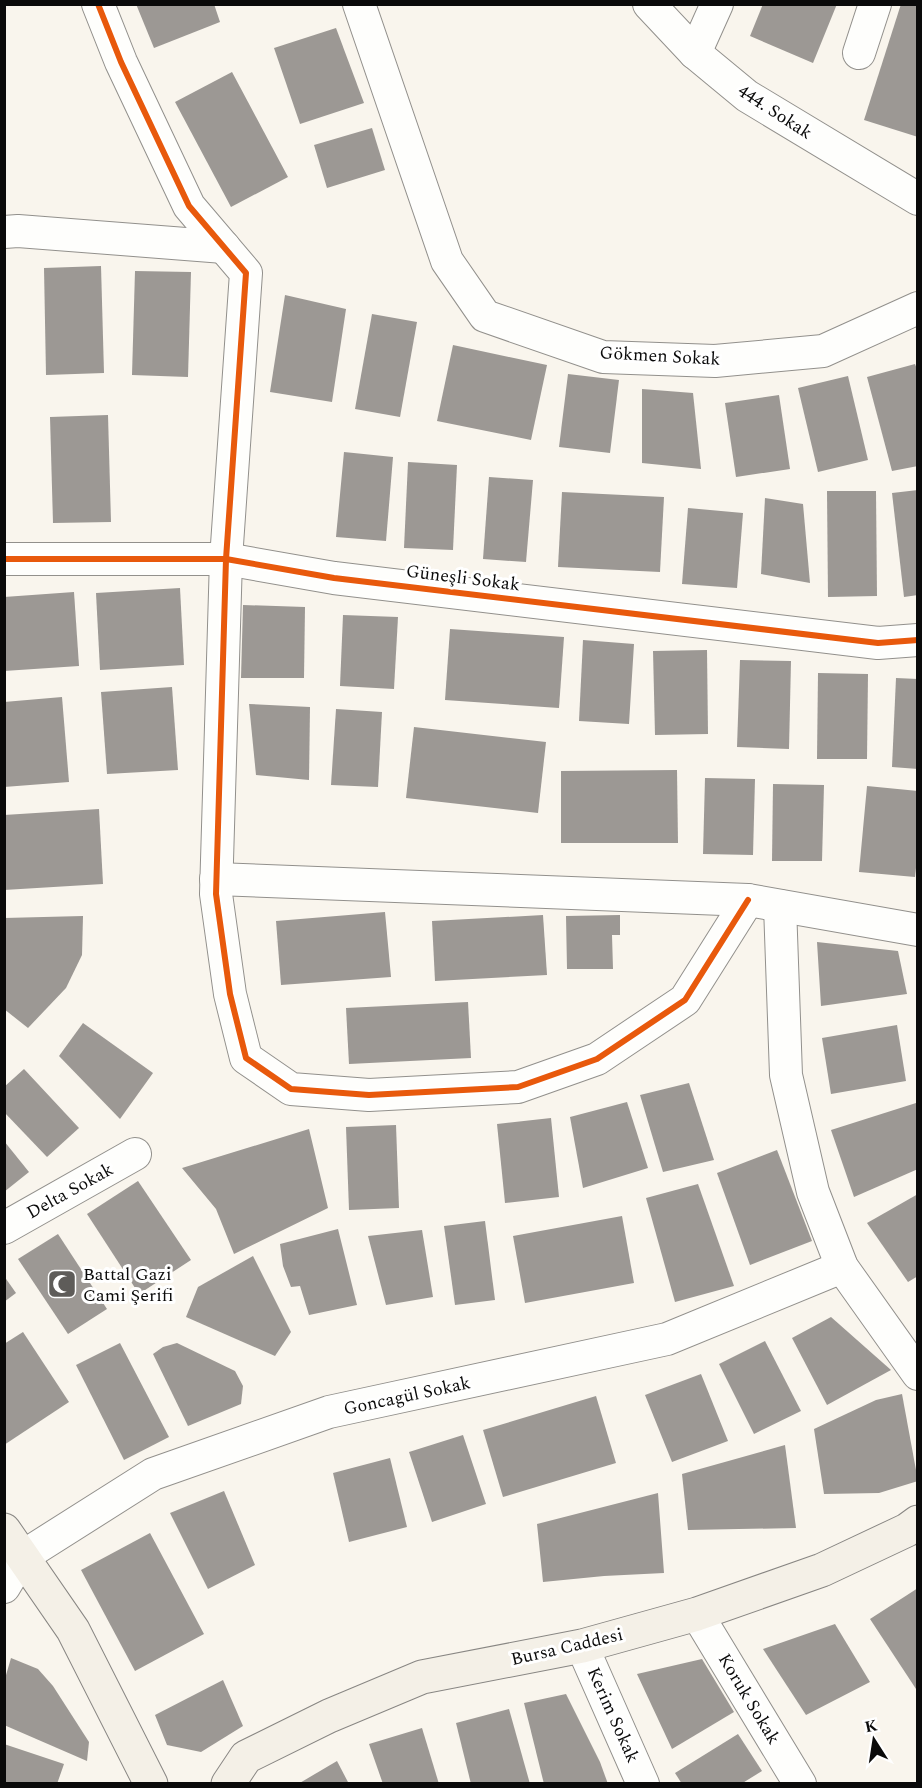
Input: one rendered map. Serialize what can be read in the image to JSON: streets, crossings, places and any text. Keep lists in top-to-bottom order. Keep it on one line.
{"streets":{"street":["444. Sokak","Gökmen Sokak","Güneşli Sokak","Delta Sokak","Goncagül Sokak","Bursa Caddesi","Koruk Sokak","Kerim Sokak"]},"crossings":[["Bursa Caddesi","Koruk Sokak"],["Bursa Caddesi","Kerim Sokak"]],"places":{"mosque":["Battal Gazi Cami Şerifi"]},"north":"top"}
